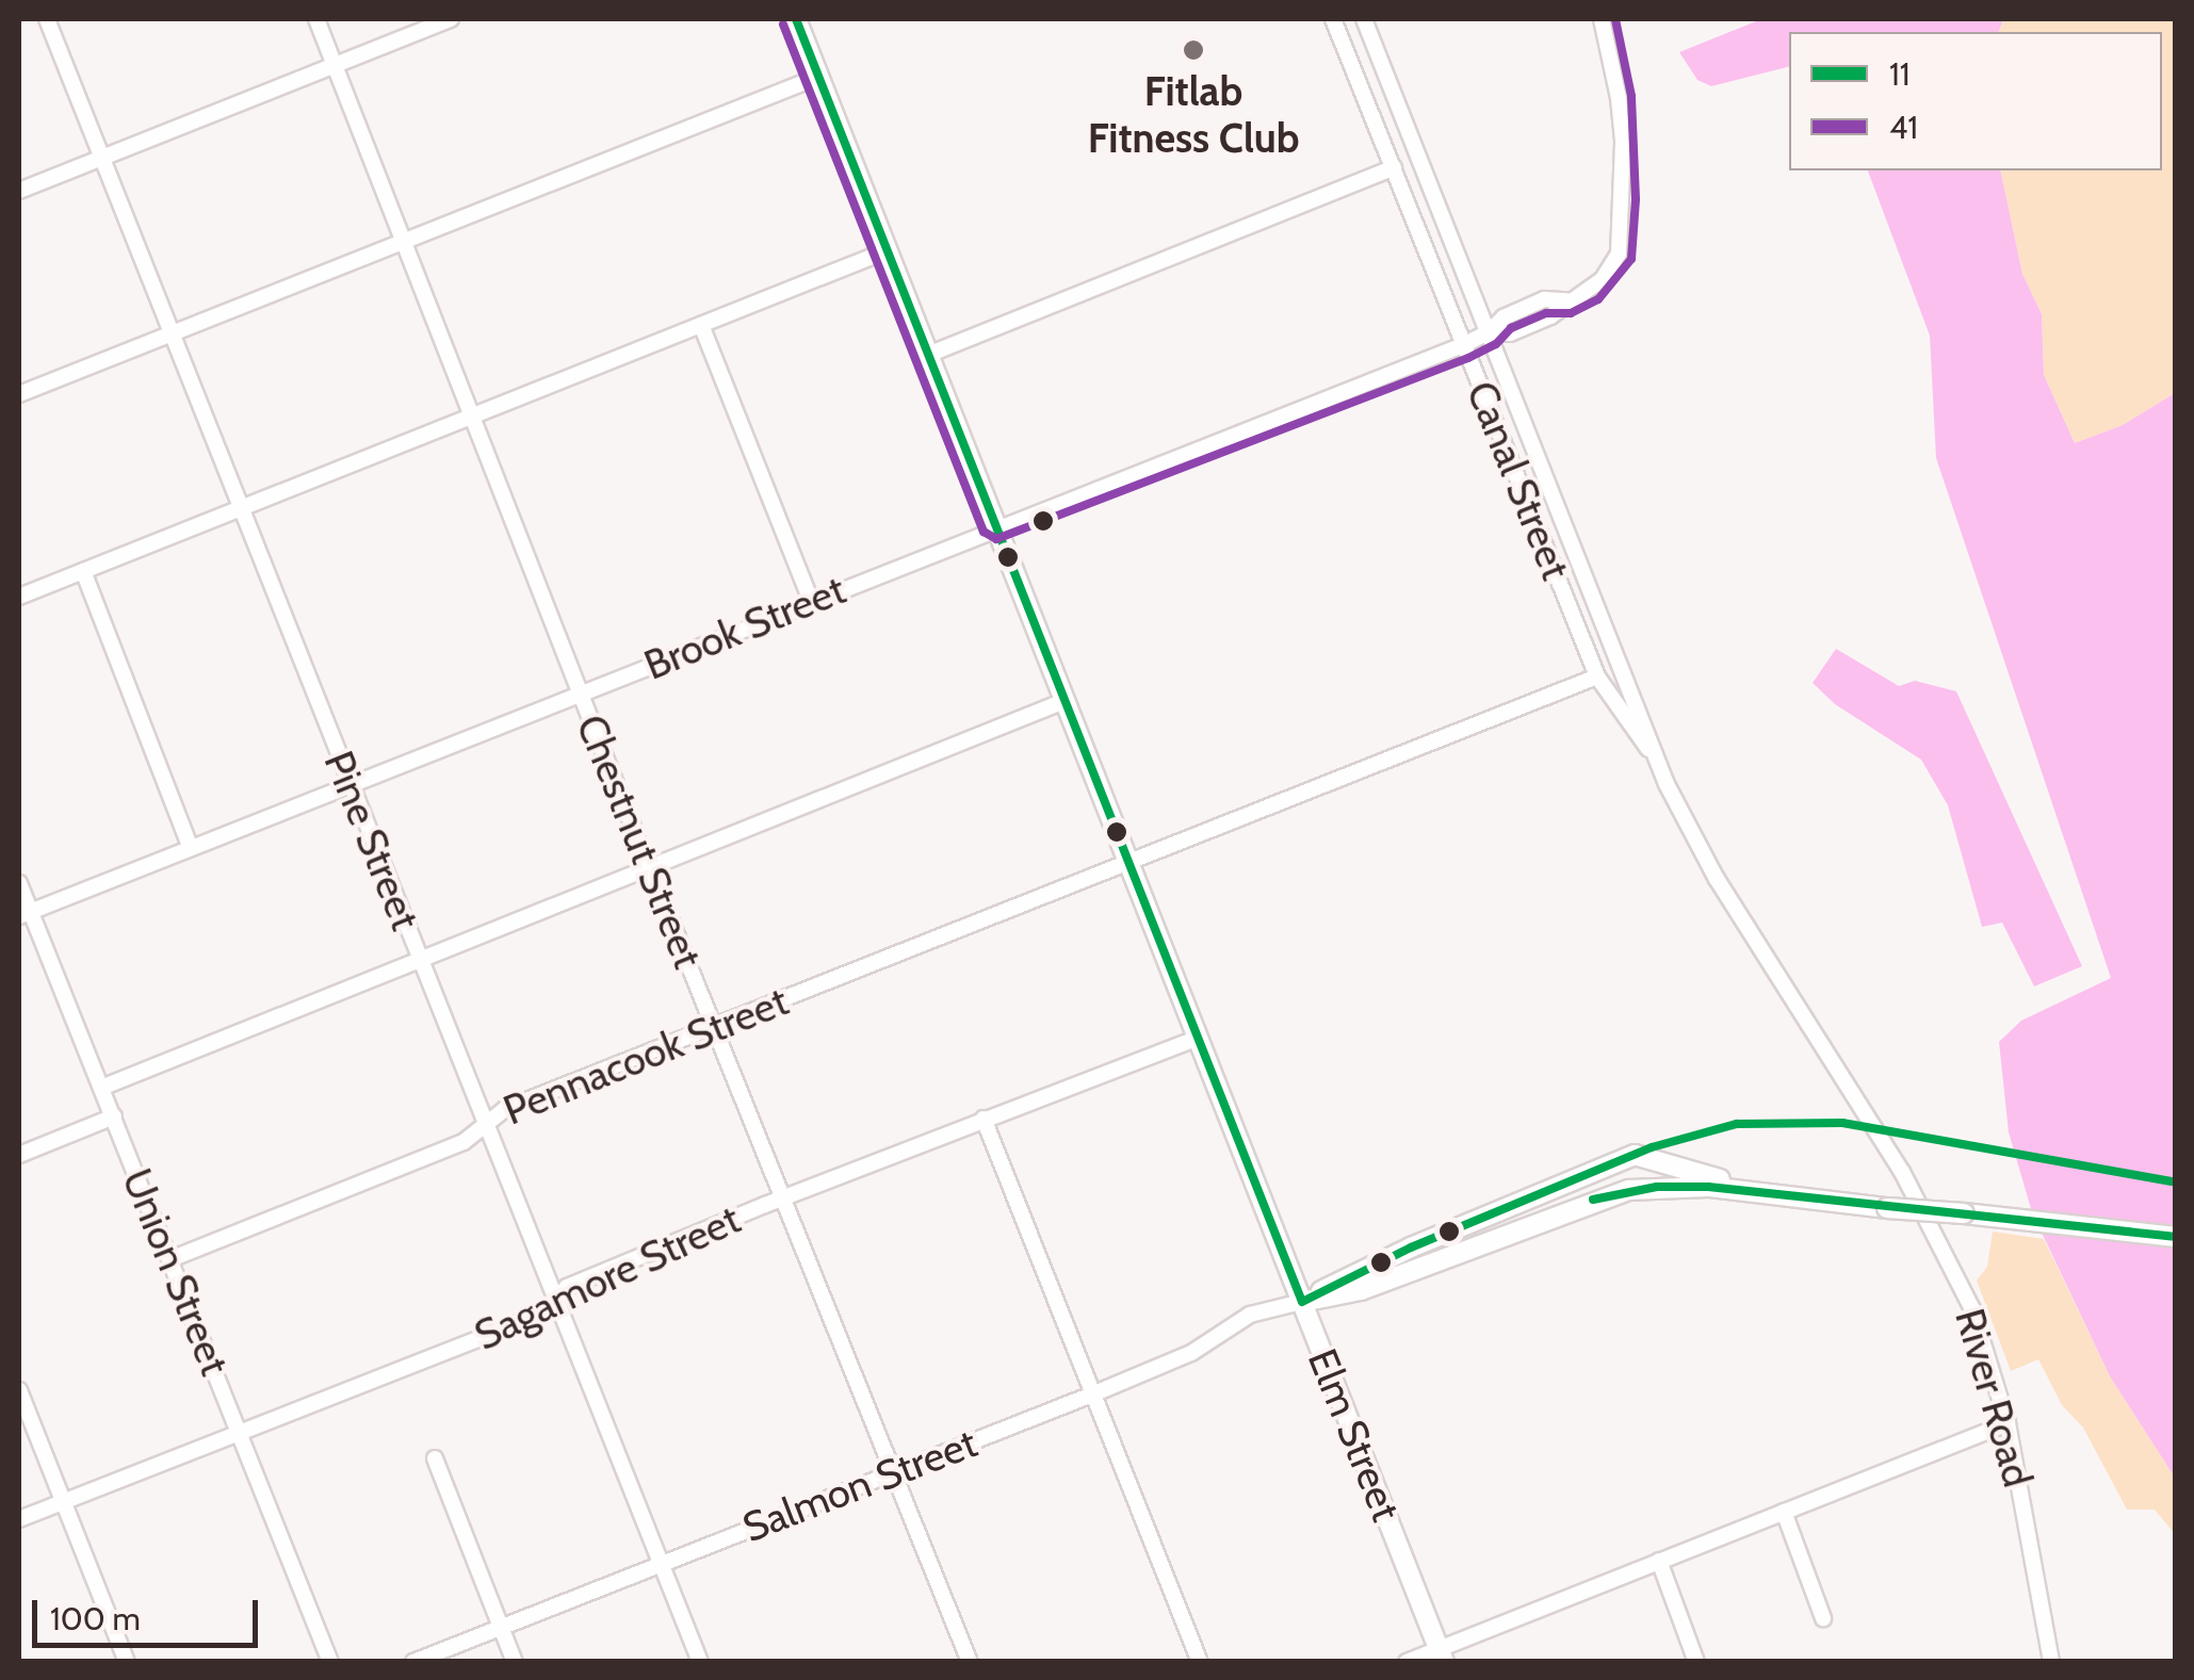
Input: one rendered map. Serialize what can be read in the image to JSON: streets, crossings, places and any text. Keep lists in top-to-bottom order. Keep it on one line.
{"streets":{"main road":["Elm Street"],"street":["Canal Street","Brook Street","Pine Street","Chestnut Street","Pennacook Street","Union Street","Sagamore Street","River Road","Salmon Street"]},"crossings":[["Canal Street","Brook Street"],["Canal Street","Pennacook Street"],["Canal Street","River Road"],["Brook Street","Pine Street"],["Brook Street","Chestnut Street"],["Brook Street","Union Street"],["Brook Street","Elm Street"],["Pine Street","Pennacook Street"],["Pine Street","Sagamore Street"],["Pine Street","Salmon Street"],["Chestnut Street","Pennacook Street"],["Chestnut Street","Sagamore Street"],["Chestnut Street","Salmon Street"],["Pennacook Street","Union Street"],["Pennacook Street","Elm Street"],["Union Street","Sagamore Street"],["Sagamore Street","Elm Street"],["Elm Street","Salmon Street"]],"places":["Fitlab Fitness Club"],"lines":["transit line 11","transit line 41"],"legend":["11","41"],"scale_bar":"100 m"}
